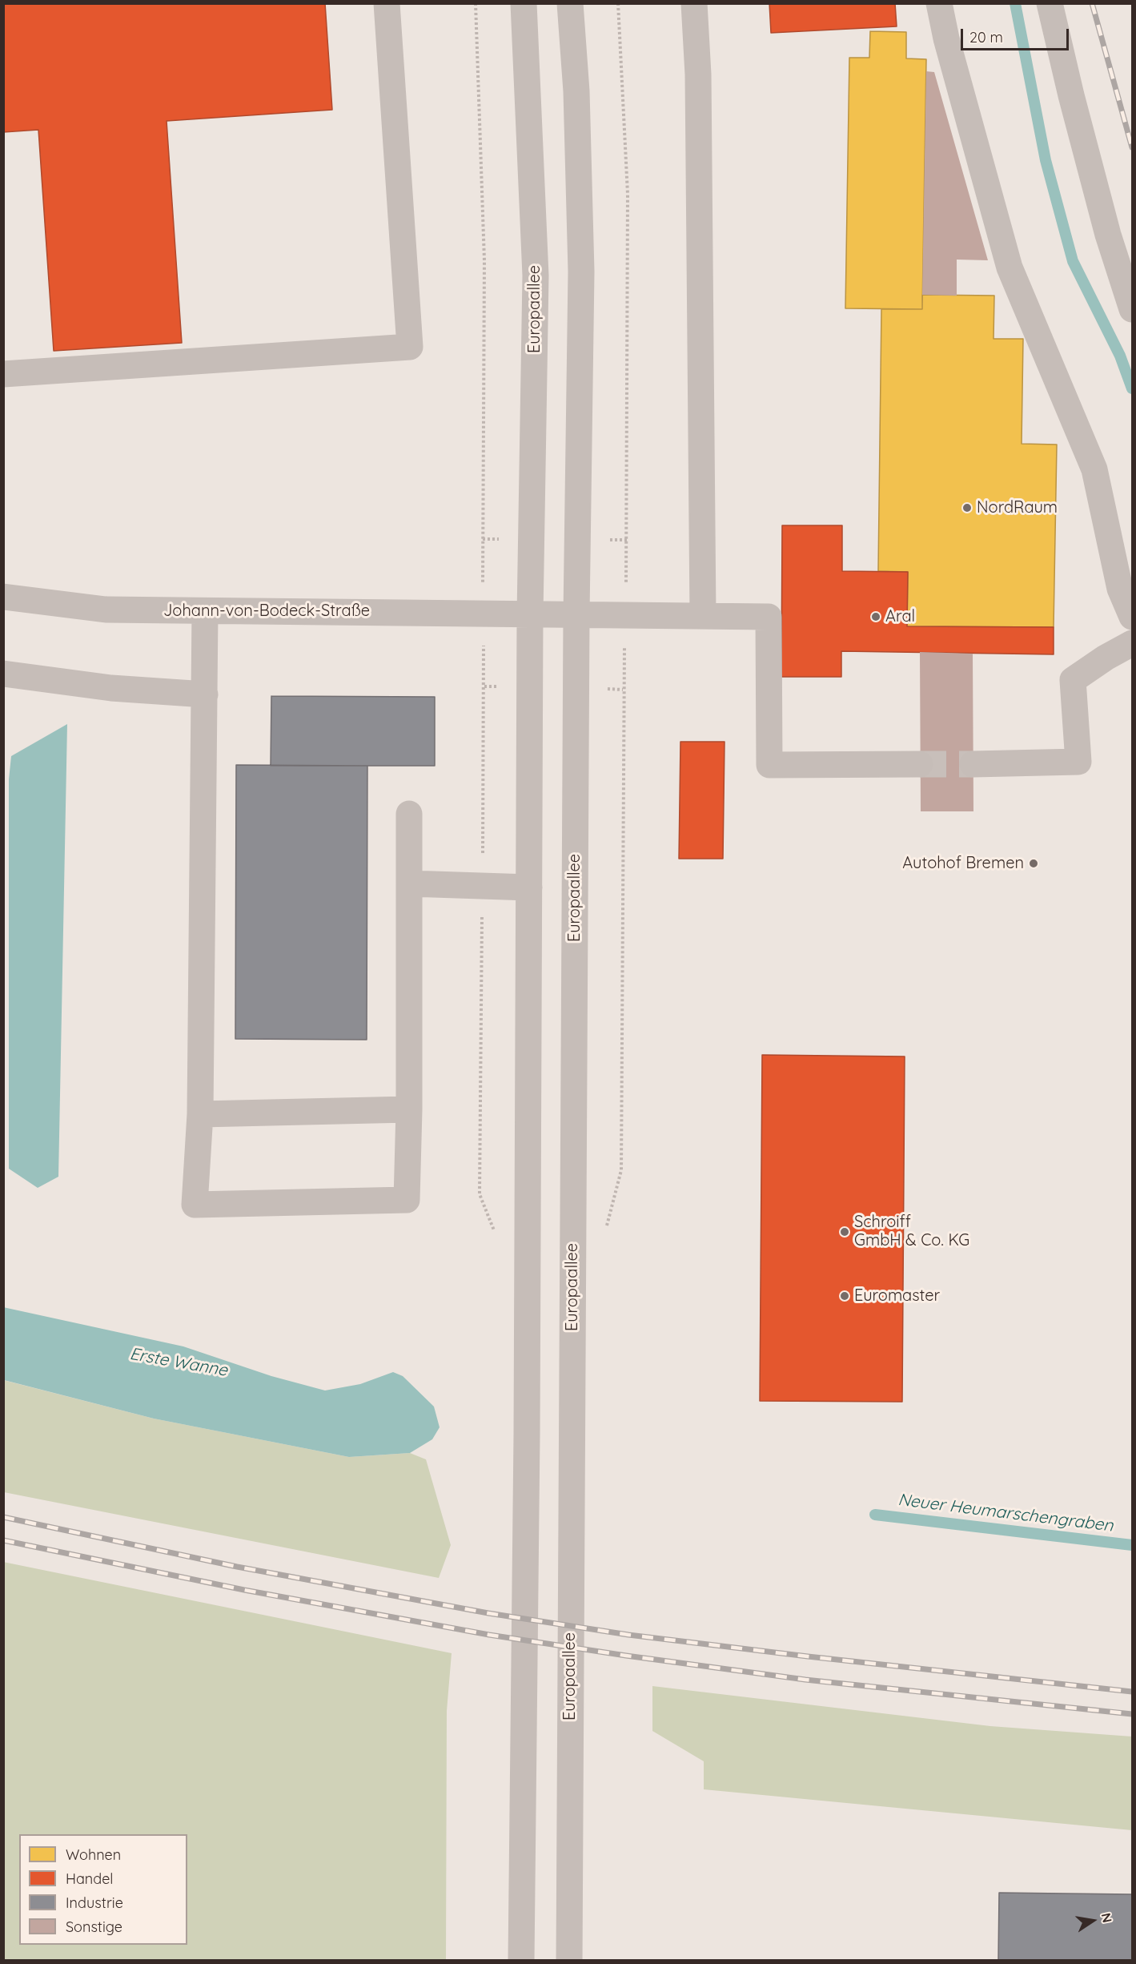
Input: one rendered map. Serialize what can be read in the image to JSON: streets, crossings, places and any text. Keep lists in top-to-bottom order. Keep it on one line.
{"streets":{"street":["Europaallee","Johann-von-Bodeck-Straße"]},"crossings":[["Europaallee","Johann-von-Bodeck-Straße"]],"water":["Erste Wanne","Neuer Heumarschengraben"],"places":["NordRaum","Aral","Autohof Bremen","Schroiff GmbH & Co. KG","Euromaster"],"legend":["Wohnen","Handel","Industrie","Sonstige"],"scale_bar":"20 m","north":"right"}
